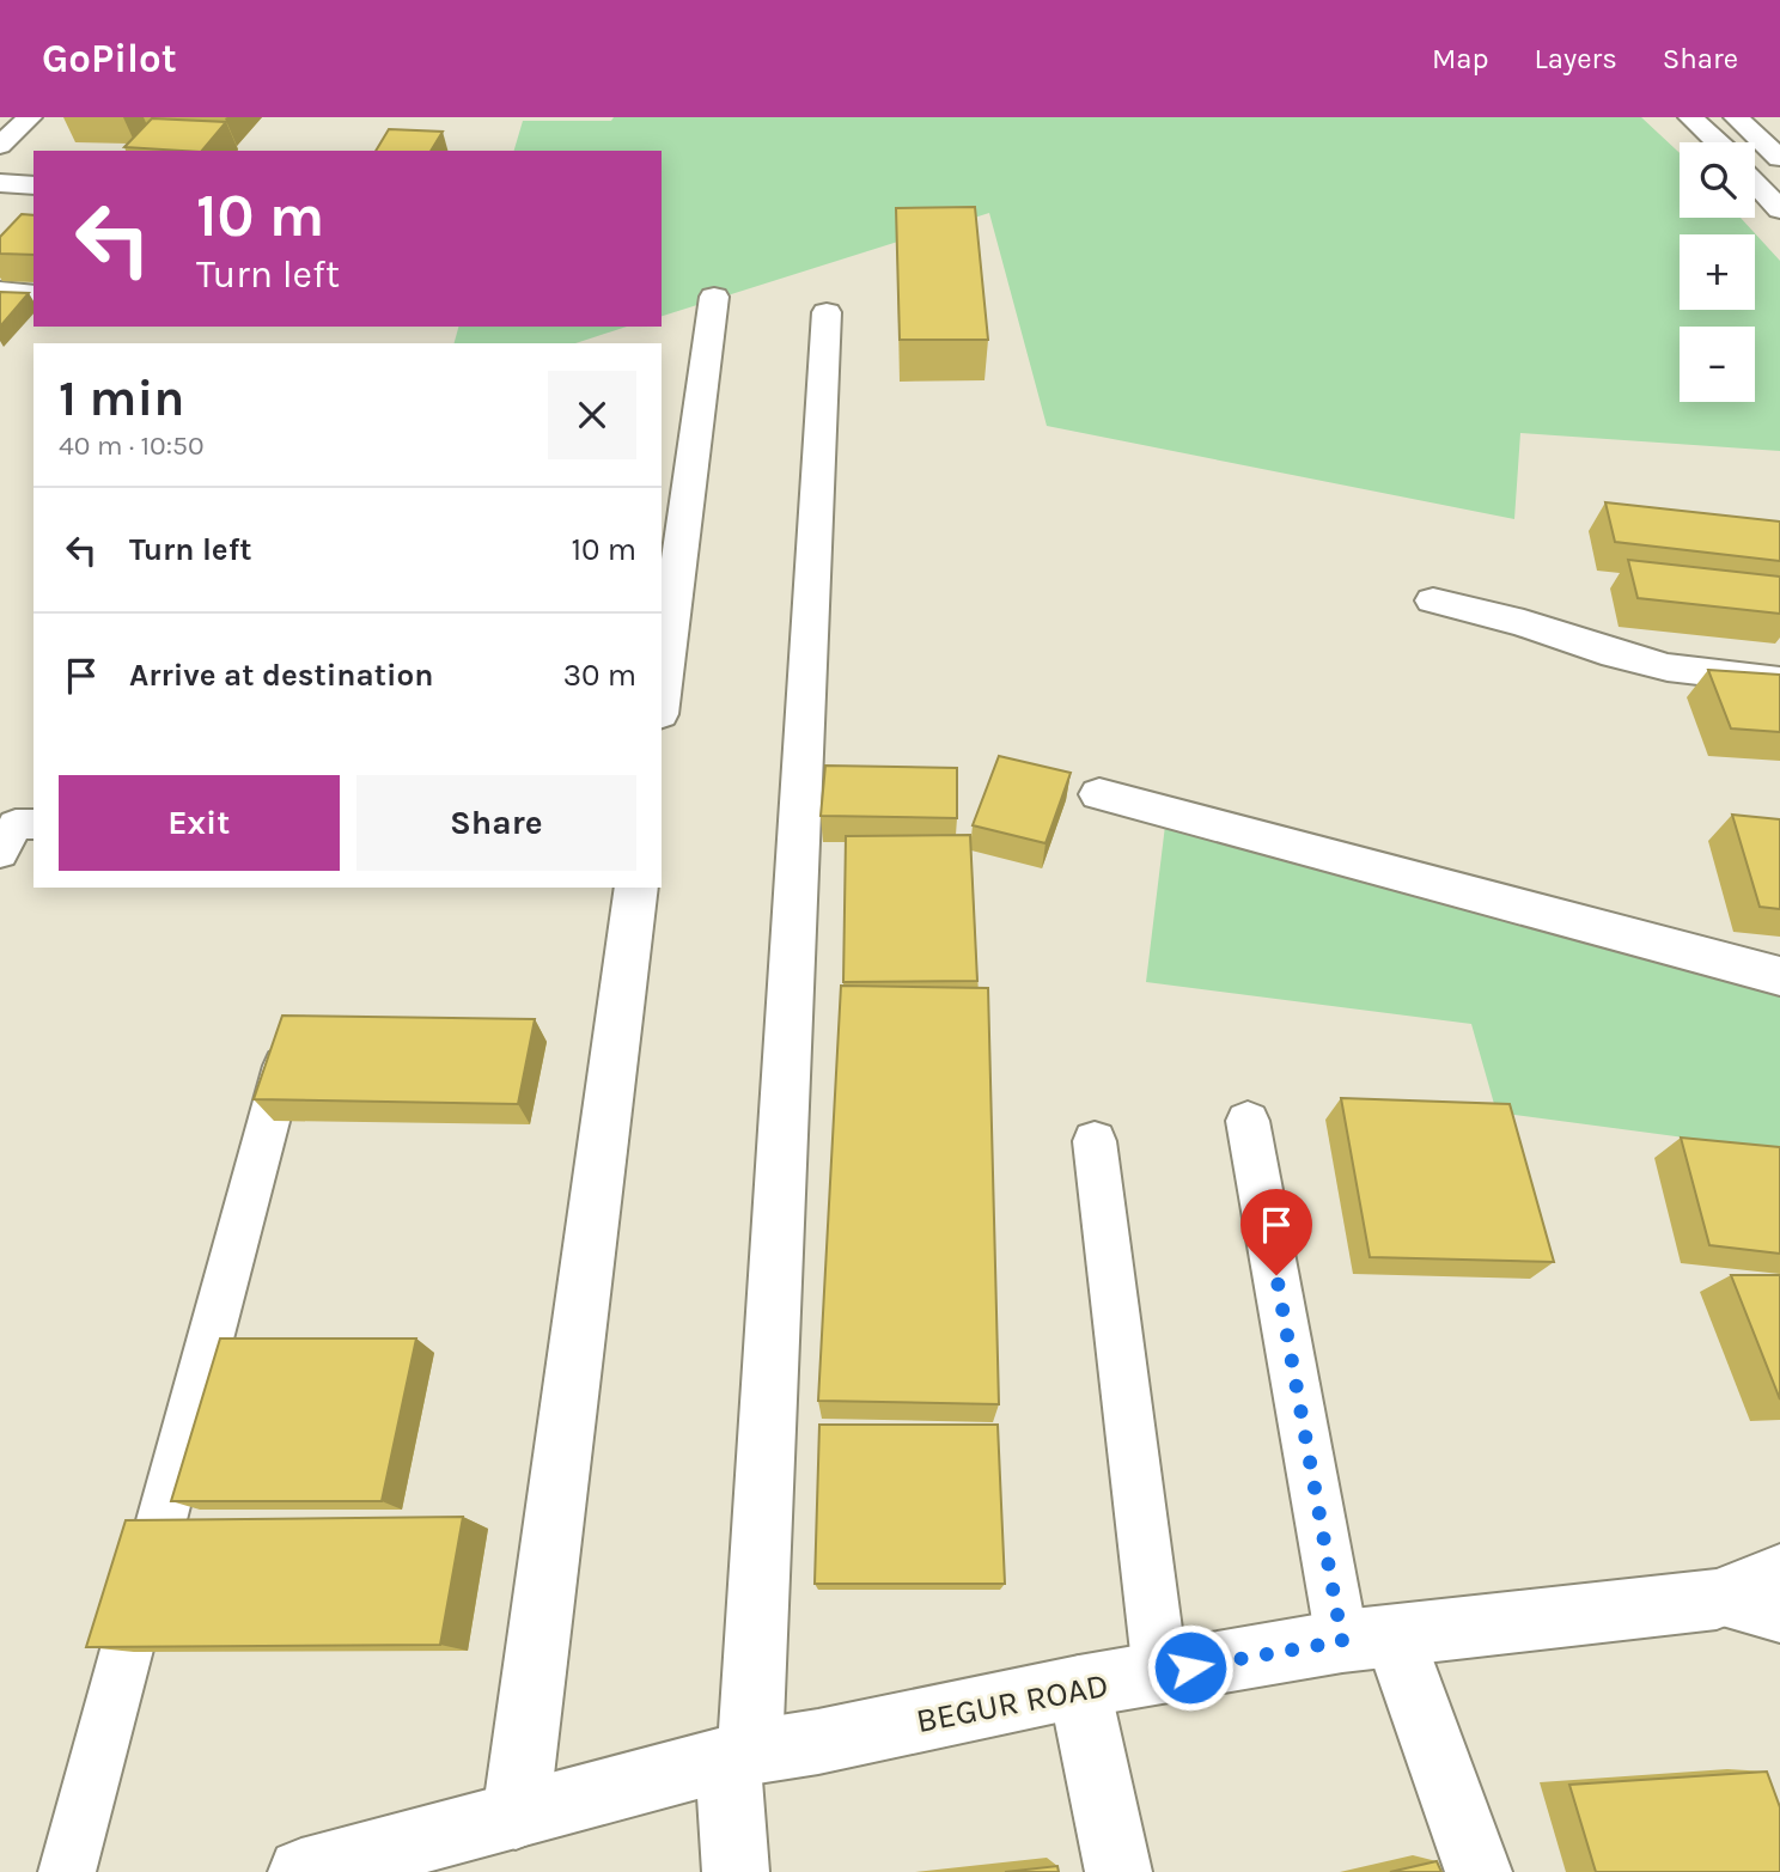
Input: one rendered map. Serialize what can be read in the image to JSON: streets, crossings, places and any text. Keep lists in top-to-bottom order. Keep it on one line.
{"streets":{"street":["BEGUR ROAD"]},"page":{"header":"GoPilot","nav":["Map","Layers","Share"],"map_buttons":["+","−"],"turn":["10 m","Turn left"],"heading":["1 min","40 m · 10:50"],"list":[{"name":"Turn left","value":"10 m"},{"name":"Arrive at destination","value":"30 m"}],"buttons":["Exit","Share"]}}
